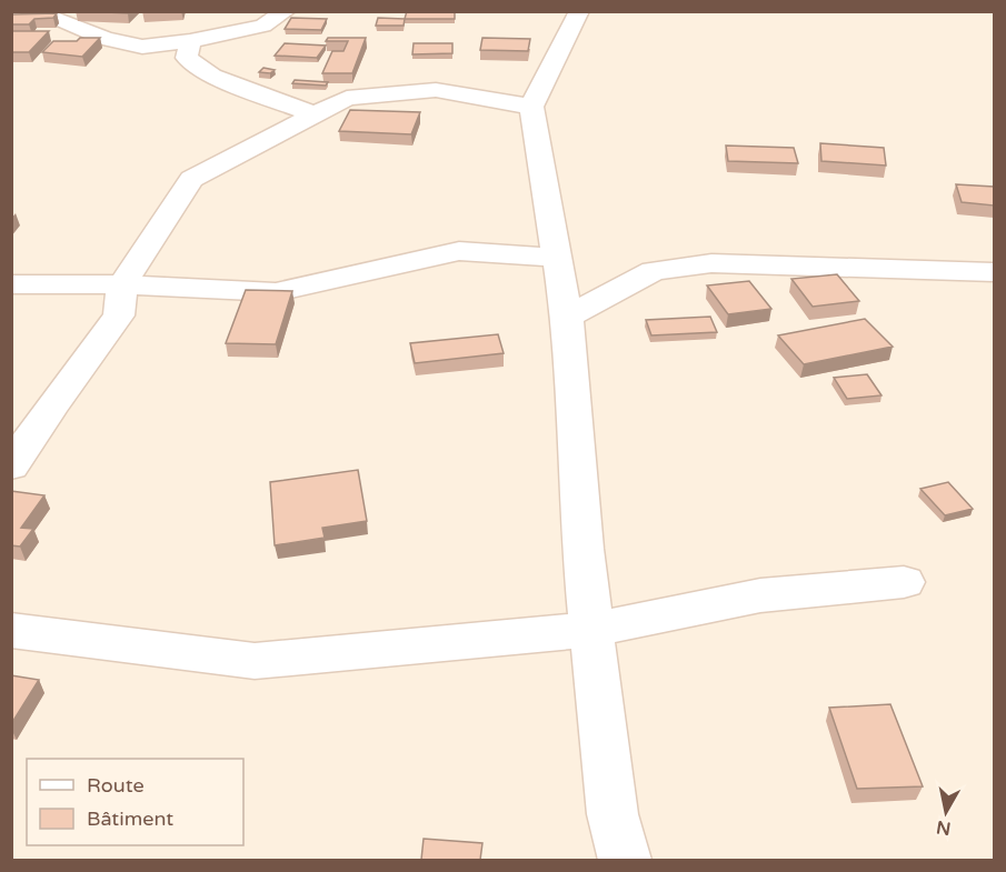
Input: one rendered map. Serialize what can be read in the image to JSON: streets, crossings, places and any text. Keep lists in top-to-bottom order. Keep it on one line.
{"legend":["Route","Bâtiment"],"north":"bottom"}
